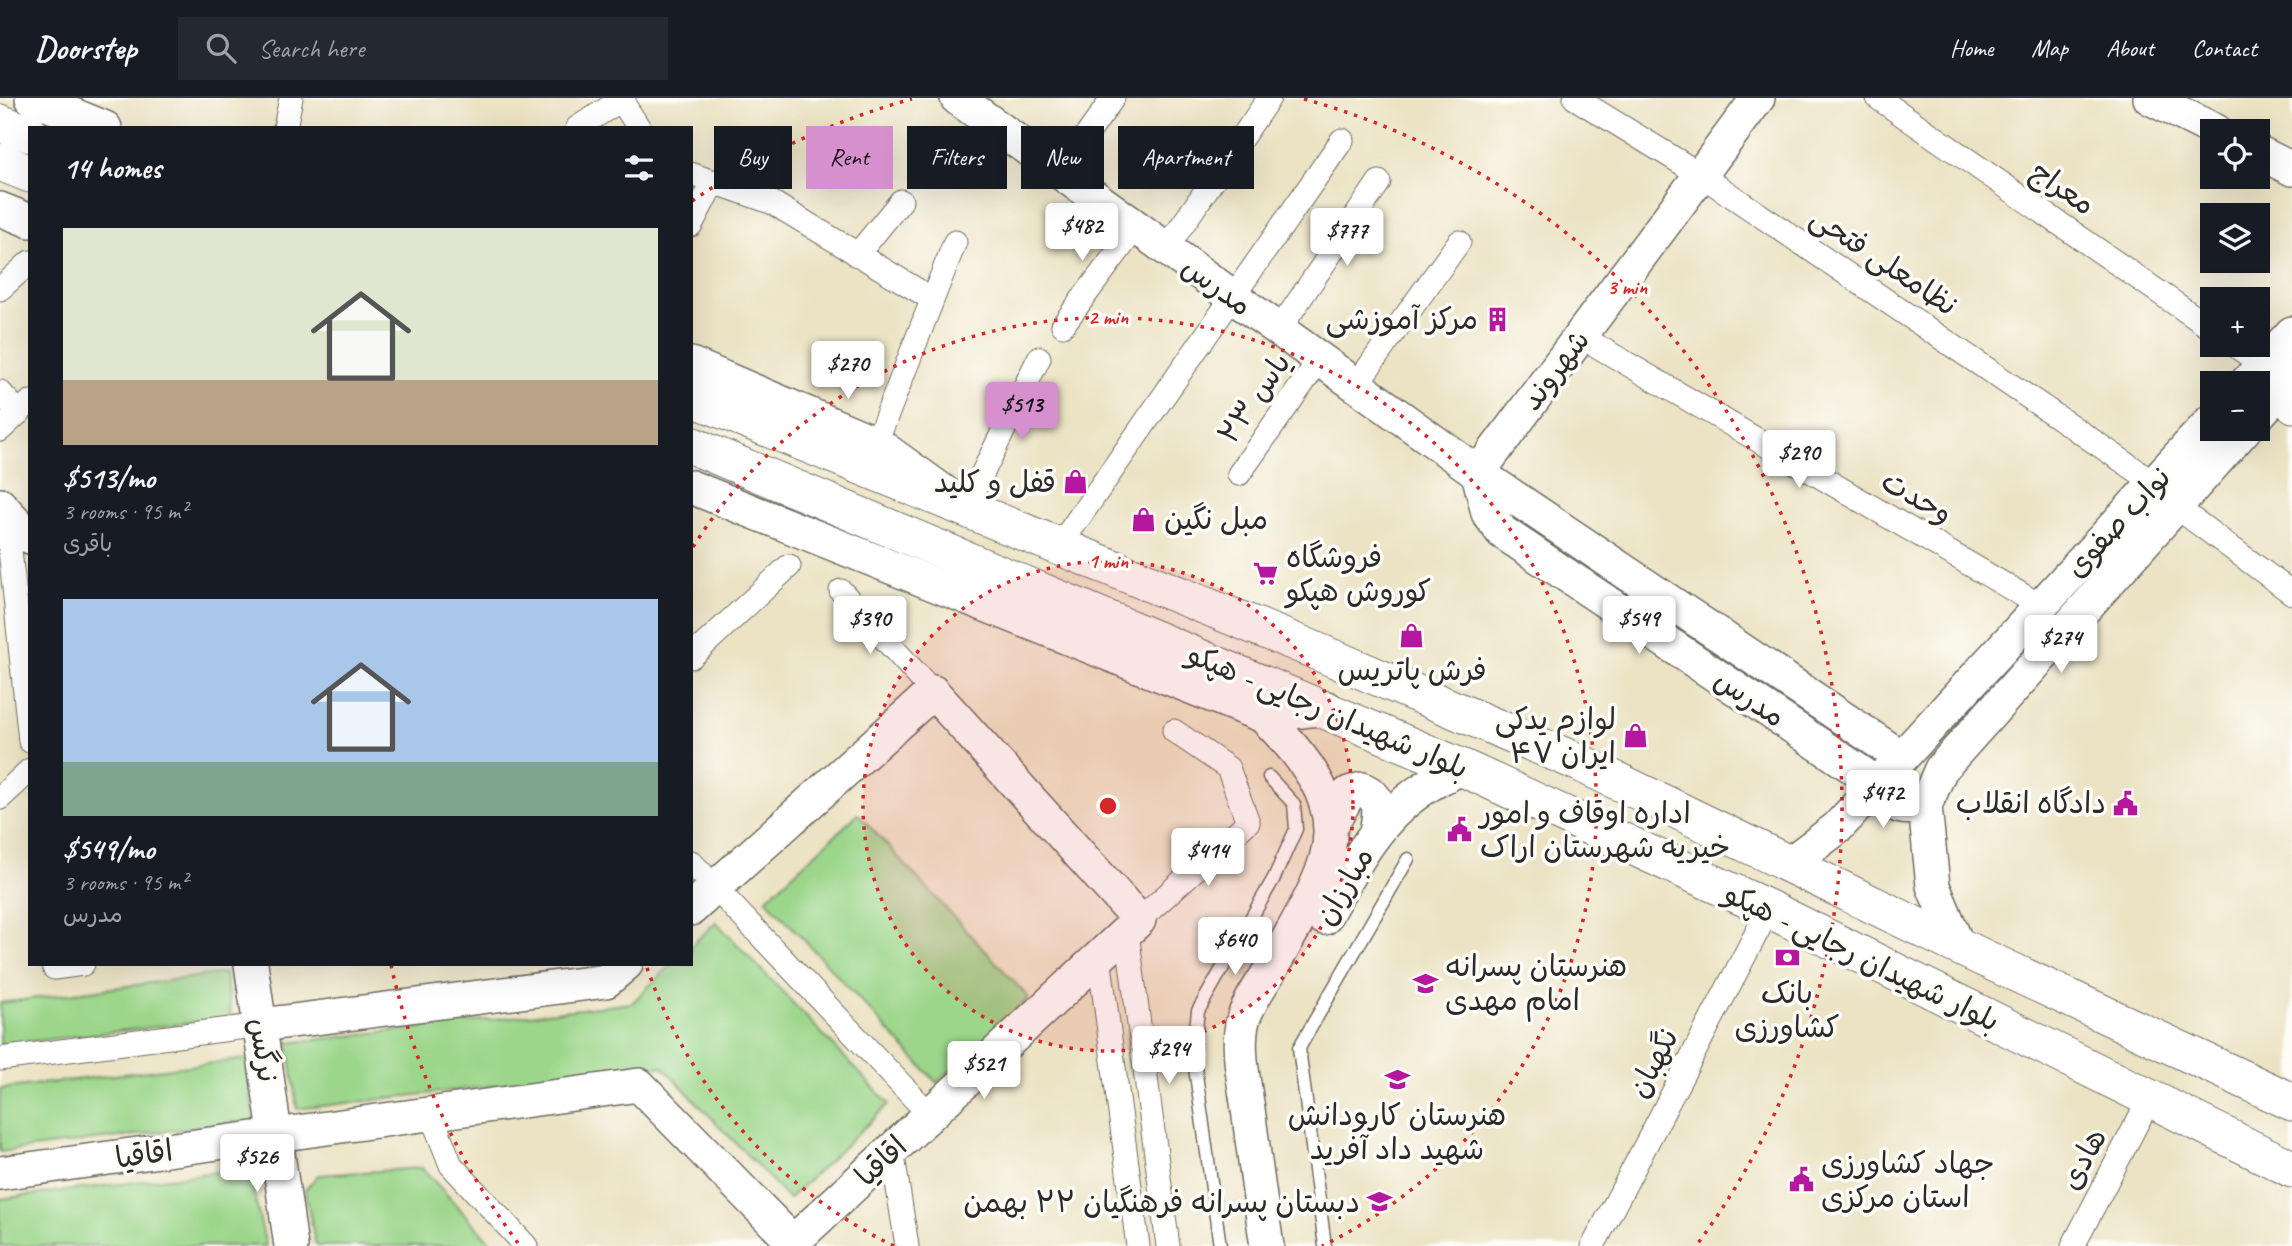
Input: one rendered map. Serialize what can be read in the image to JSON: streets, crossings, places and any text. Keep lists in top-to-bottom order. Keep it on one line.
{"streets":{"main road":["بلوار شهیدان رجایی - هپکو"],"street":["معراج","نظامعلی فتحی","مدرس","شهروند","یاس ۲۳","وحدت","نواب صفوی","مبارزان","نرگس","نگهبان","اقاقیا","هادی"]},"crossings":[["نظامعلی فتحی","شهروند"],["نظامعلی فتحی","نواب صفوی"],["مدرس","شهروند"],["مدرس","یاس ۲۳"],["مدرس","نواب صفوی"],["شهروند","وحدت"],["وحدت","نواب صفوی"],["نواب صفوی","بلوار شهیدان رجایی - هپکو"],["بلوار شهیدان رجایی - هپکو","مبارزان"],["بلوار شهیدان رجایی - هپکو","نگهبان"],["بلوار شهیدان رجایی - هپکو","هادی"],["نرگس","اقاقیا"]],"places":{"building":["مرکز آموزشی"],"shop":["قفل و کلید","مبل نگین","فرش پاتریس","لوازم یدکی ایران ۴۷"],"supermarket":["فروشگاه کوروش هپکو"],"public building":["دادگاه انقلاب","اداره اوقاف و امور خیریه شهرستان اراک","جهاد کشاورزی استان مرکزی"],"bank":["بانک کشاورزی"],"school or university":["هنرستان پسرانه امام مهدی","هنرستان کارودانش شهید داد آفرید","دبستان پسرانه فرهنگیان ۲۲ بهمن"]},"page":{"header":"Doorstep","search":"Search here","nav":["Home","Map","About","Contact"],"map_buttons":["+","−"],"chip":["Buy","Rent","Filters","New","Apartment"],"heading":"14 homes","price":["$482","$777","$270","$513","$290","$390","$549","$274","$472","$414","$640","$294","$521","$526"],"list":[{"name":"$513/mo","note":"3 rooms · 95 m² · باقری"},{"name":"$549/mo","note":"3 rooms · 95 m² · مدرس"}]},"rings":["3 min","2 min","1 min"]}
